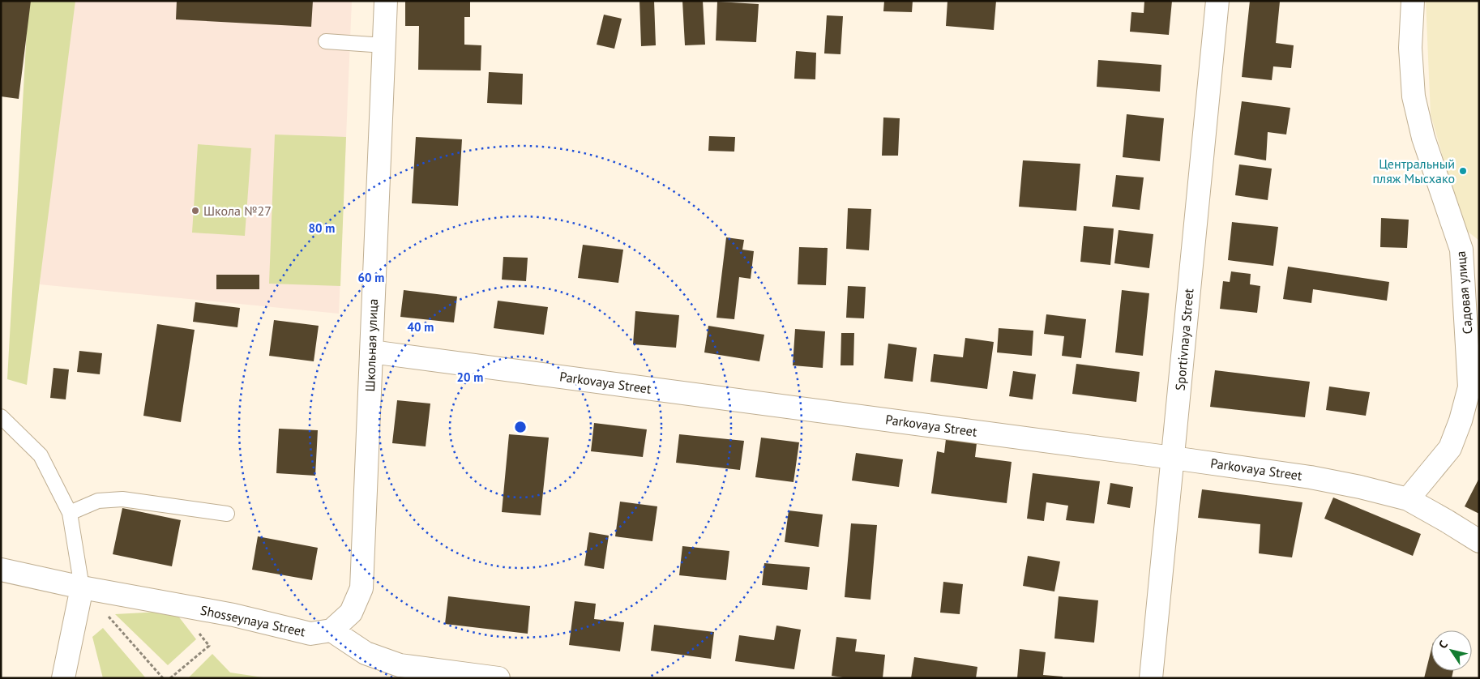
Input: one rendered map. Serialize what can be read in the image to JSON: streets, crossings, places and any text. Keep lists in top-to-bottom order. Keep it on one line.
{"streets":{"street":["Садовая улица","Sportivnaya Street","Школьная улица","Parkovaya Street","Shosseynaya Street"]},"crossings":[["Садовая улица","Parkovaya Street"],["Sportivnaya Street","Parkovaya Street"],["Школьная улица","Parkovaya Street"],["Школьная улица","Shosseynaya Street"]],"places":["Центральный пляж Мысхако","Школа №27"],"north":"top left","rings":["80 m","60 m","40 m","20 m"]}
